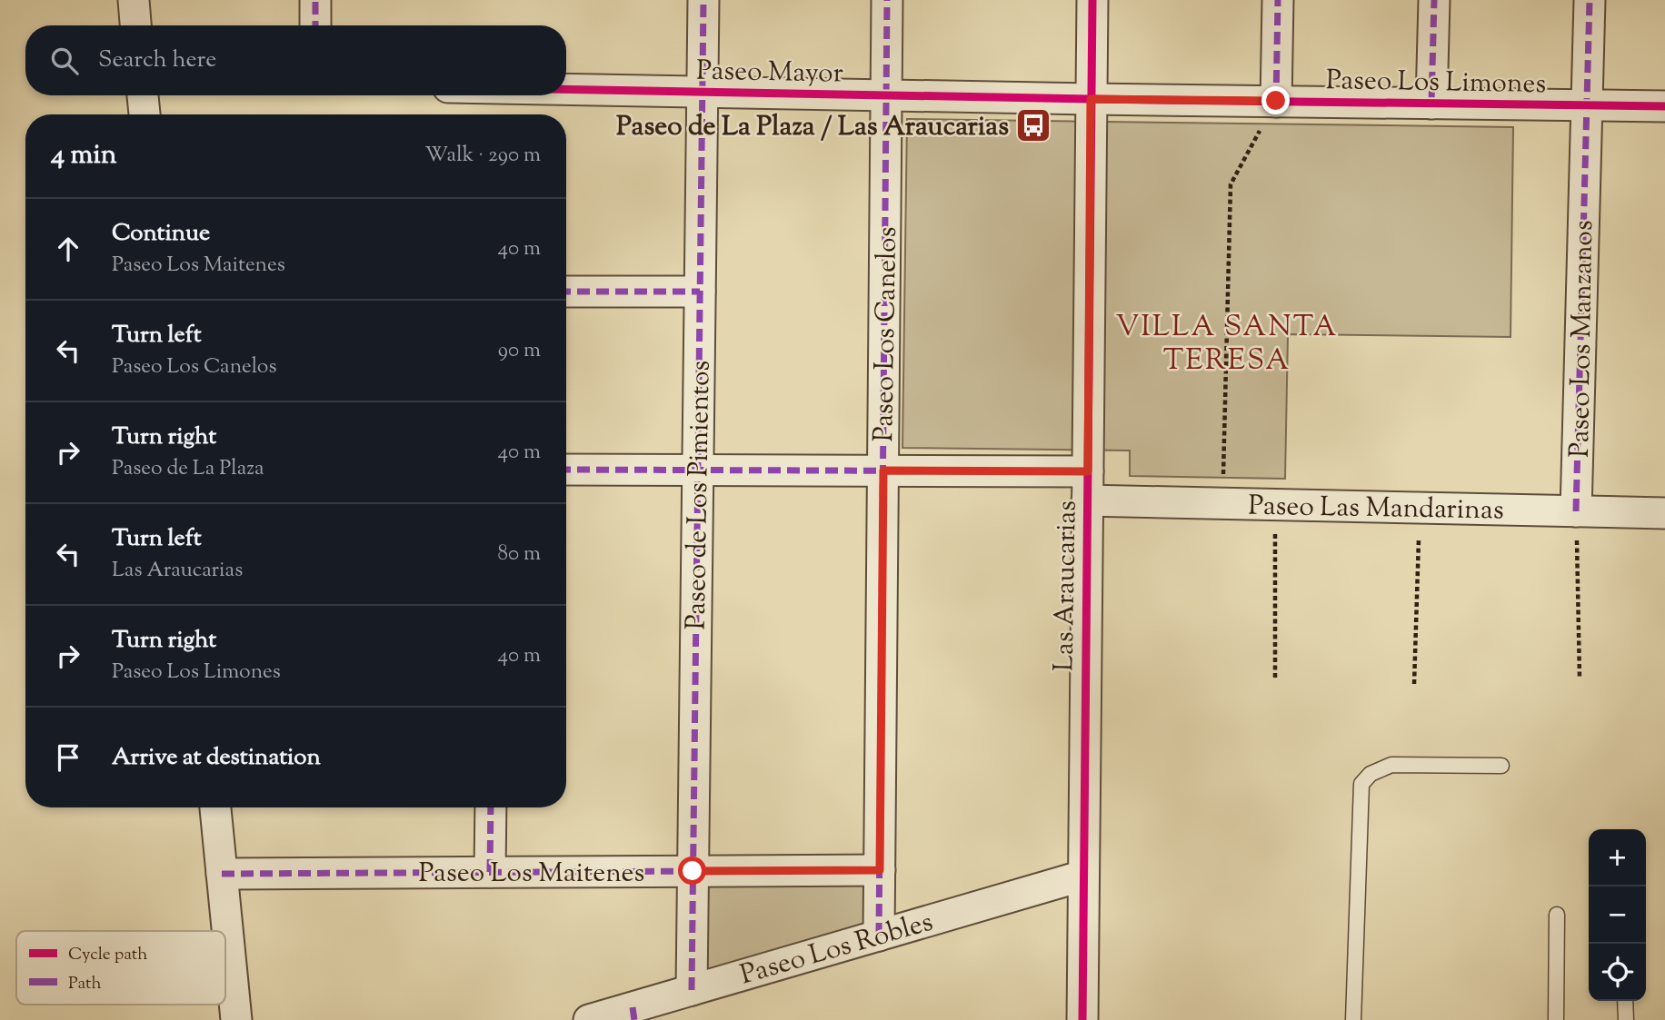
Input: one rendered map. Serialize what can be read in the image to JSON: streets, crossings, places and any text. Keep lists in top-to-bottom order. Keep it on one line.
{"streets":{"street":["Paseo Mayor","Paseo Los Limones","Paseo Los Canelos","Paseo Los Manzanos","Paseo de Los Pimientos","Paseo Las Mandarinas","Las Araucarias","Paseo Los Maitenes","Paseo Los Robles"]},"crossings":[["Paseo Mayor","Paseo Los Limones"],["Paseo Mayor","Paseo Los Canelos"],["Paseo Mayor","Paseo de Los Pimientos"],["Paseo Mayor","Las Araucarias"],["Paseo Los Limones","Paseo Los Manzanos"],["Paseo Los Limones","Las Araucarias"],["Paseo Los Canelos","Paseo Los Maitenes"],["Paseo Los Canelos","Paseo Los Robles"],["Paseo Los Manzanos","Paseo Las Mandarinas"],["Paseo de Los Pimientos","Paseo Los Maitenes"],["Paseo de Los Pimientos","Paseo Los Robles"],["Paseo Las Mandarinas","Las Araucarias"],["Las Araucarias","Paseo Los Robles"]],"districts":["VILLA SANTA TERESA"],"places":{"bus stop":["Paseo de La Plaza / Las Araucarias"]},"legend":["Cycle path","Path"],"page":{"search":"Search here","heading":["4 min","Walk · 290 m"],"list":[["Continue","Paseo Los Maitenes","40 m"],["Turn left","Paseo Los Canelos","90 m"],["Turn right","Paseo de La Plaza","40 m"],["Turn left","Las Araucarias","80 m"],["Turn right","Paseo Los Limones","40 m"],"Arrive at destination"],"map_buttons":["+","−"]}}
